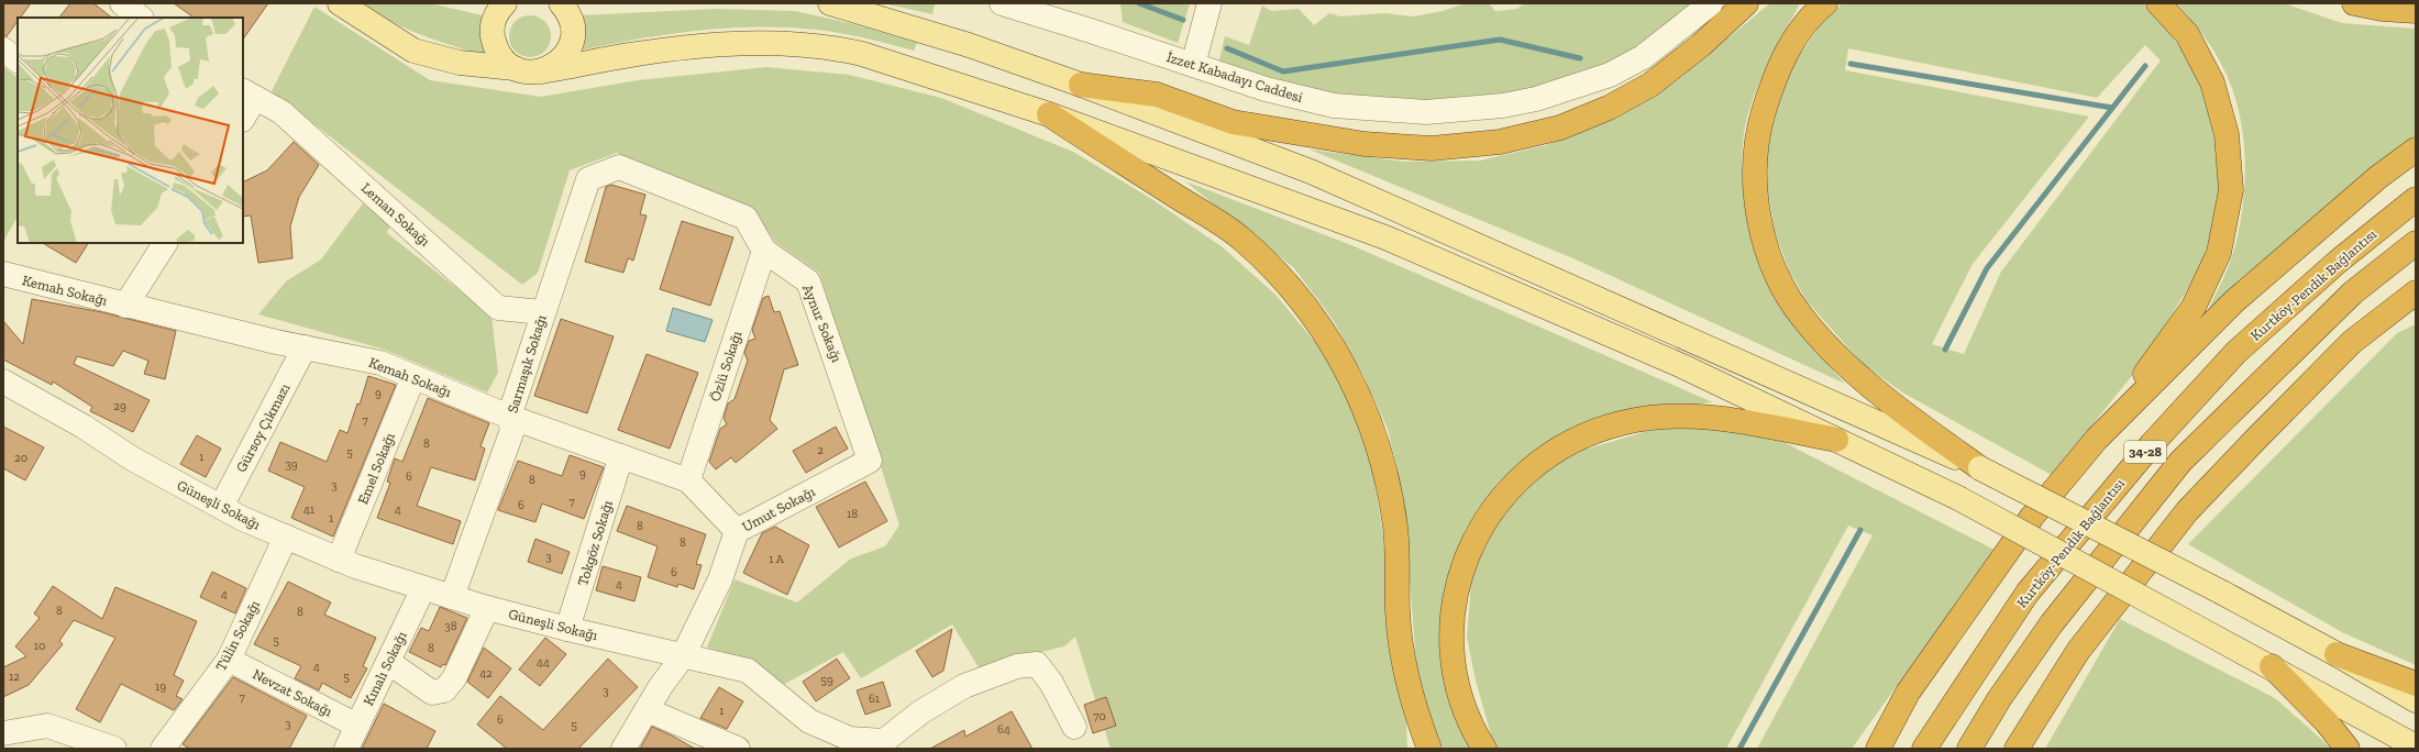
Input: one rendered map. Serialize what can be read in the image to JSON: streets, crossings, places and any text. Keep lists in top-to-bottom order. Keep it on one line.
{"streets":{"highway":["Kurtköy-Pendik Bağlantısı","34-28"],"street":["İzzet Kabadayı Caddesi","Leman Sokağı","Kemah Sokağı","Aynur Sokağı","Sarmaşık Sokağı","Özlü Sokağı","Gürsoy Çıkmazı","Emel Sokağı","Güneşli Sokağı","Umut Sokağı","Tokgöz Sokağı","Tülin Sokağı","Kınalı Sokağı","Nevzat Sokağı"]},"crossings":[["Leman Sokağı","Sarmaşık Sokağı"],["Kemah Sokağı","Sarmaşık Sokağı"],["Kemah Sokağı","Özlü Sokağı"],["Kemah Sokağı","Gürsoy Çıkmazı"],["Kemah Sokağı","Emel Sokağı"],["Kemah Sokağı","Umut Sokağı"],["Kemah Sokağı","Tokgöz Sokağı"],["Aynur Sokağı","Sarmaşık Sokağı"],["Aynur Sokağı","Özlü Sokağı"],["Aynur Sokağı","Umut Sokağı"],["Sarmaşık Sokağı","Güneşli Sokağı"],["Gürsoy Çıkmazı","Güneşli Sokağı"],["Emel Sokağı","Güneşli Sokağı"],["Güneşli Sokağı","Umut Sokağı"],["Güneşli Sokağı","Tokgöz Sokağı"],["Güneşli Sokağı","Tülin Sokağı"],["Güneşli Sokağı","Kınalı Sokağı"],["Tülin Sokağı","Nevzat Sokağı"],["Kınalı Sokağı","Nevzat Sokağı"]],"house_numbers":["9","29","7","8","2","5","1","20","39","9","6","8","3","7","6","41","4","18","1","8","8","3","1 A","6","4","4","8","8","38","5","10","8","44","4","42","12","5","59","19","3","7","61","1","70","6","3","5","64"]}
